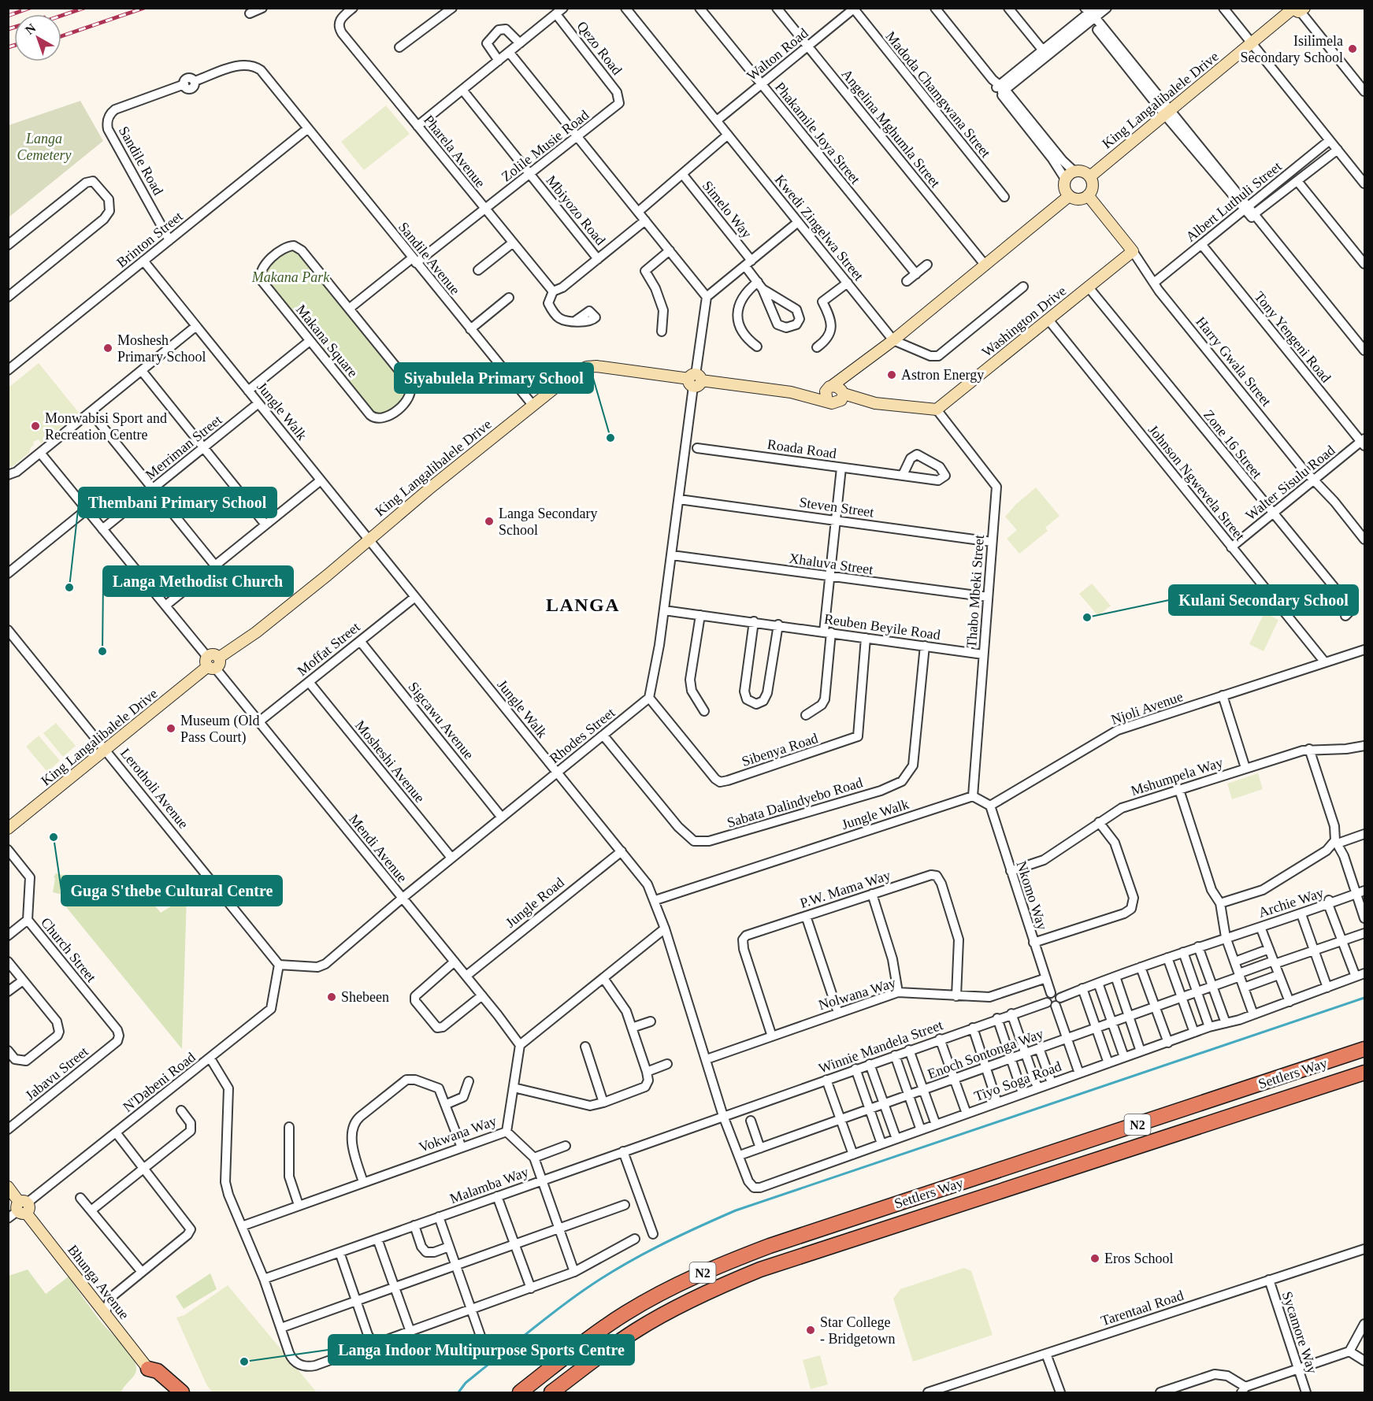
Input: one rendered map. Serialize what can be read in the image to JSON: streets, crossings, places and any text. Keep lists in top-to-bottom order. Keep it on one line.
{"streets":{"highway":["Settlers Way","N2"],"street":["Qezo Road","Walton Road","Madoda Chamgwana Street","King Langalibalele Drive","Angelina Mghumla Street","Phakamile Joya Street","Zolile Musie Road","Pharela Avenue","Sandile Road","Albert Luthuli Street","Simelo Way","Mbiyozo Road","Kwedi Zingelwa Street","Brinton Street","Sandile Avenue","Washington Drive","Tony Yengeni Road","Makana Square","Harry Gwala Street","Jungle Walk","Zone 16 Street","Merriman Street","Roada Road","Johnson Ngwevela Street","Walter Sisulu Road","Steven Street","Xhaluva Street","Thabo Mbeki Street","Reuben Beyile Road","Moffat Street","Njoli Avenue","Sigcawu Avenue","Rhodes Street","Sibenya Road","Mosheshi Avenue","Mshumpela Way","Lerotholi Avenue","Sabata Dalindyebo Road","Mendi Avenue","P.W. Mama Way","Nkomo Way","Jungle Road","Archie Way","Church Street","Nolwana Way","Winnie Mandela Street","Enoch Sontonga Way","Jabavu Street","Tiyo Soga Road","N'Dabeni Road","Vokwana Way","Malamba Way","Bhunga Avenue","Tarentaal Road","Sycamore Way"]},"crossings":[["Qezo Road","Zolile Musie Road"],["Walton Road","Madoda Chamgwana Street"],["Walton Road","Angelina Mghumla Street"],["Walton Road","Phakamile Joya Street"],["Walton Road","Kwedi Zingelwa Street"],["King Langalibalele Drive","Sandile Avenue"],["King Langalibalele Drive","Harry Gwala Street"],["King Langalibalele Drive","Jungle Walk"],["King Langalibalele Drive","Lerotholi Avenue"],["King Langalibalele Drive","Mendi Avenue"],["Zolile Musie Road","Pharela Avenue"],["Zolile Musie Road","Mbiyozo Road"],["Zolile Musie Road","Sandile Avenue"],["Zolile Musie Road","Makana Square"],["Sandile Road","Brinton Street"],["Sandile Road","Sandile Avenue"],["Albert Luthuli Street","Tony Yengeni Road"],["Albert Luthuli Street","Harry Gwala Street"],["Brinton Street","Sandile Avenue"],["Brinton Street","Jungle Walk"],["Washington Drive","Harry Gwala Street"],["Washington Drive","Zone 16 Street"],["Washington Drive","Johnson Ngwevela Street"],["Washington Drive","Thabo Mbeki Street"],["Tony Yengeni Road","Walter Sisulu Road"],["Harry Gwala Street","Walter Sisulu Road"],["Jungle Walk","Merriman Street"],["Jungle Walk","Thabo Mbeki Street"],["Jungle Walk","Moffat Street"],["Jungle Walk","Rhodes Street"],["Jungle Walk","Jungle Road"],["Zone 16 Street","Walter Sisulu Road"],["Merriman Street","Mendi Avenue"],["Johnson Ngwevela Street","Walter Sisulu Road"],["Johnson Ngwevela Street","Njoli Avenue"],["Steven Street","Thabo Mbeki Street"],["Xhaluva Street","Thabo Mbeki Street"],["Thabo Mbeki Street","Reuben Beyile Road"],["Reuben Beyile Road","Sibenya Road"],["Reuben Beyile Road","Sabata Dalindyebo Road"],["Moffat Street","Sigcawu Avenue"],["Moffat Street","Mosheshi Avenue"],["Moffat Street","Mendi Avenue"],["Njoli Avenue","Nkomo Way"],["Sigcawu Avenue","Rhodes Street"],["Rhodes Street","Sibenya Road"],["Rhodes Street","Mosheshi Avenue"],["Rhodes Street","Lerotholi Avenue"],["Rhodes Street","Sabata Dalindyebo Road"],["Rhodes Street","Mendi Avenue"],["Rhodes Street","N'Dabeni Road"],["Mshumpela Way","Nkomo Way"],["Lerotholi Avenue","N'Dabeni Road"],["Mendi Avenue","Jungle Road"],["Mendi Avenue","Vokwana Way"],["P.W. Mama Way","Nolwana Way"],["Nkomo Way","Nolwana Way"],["Nkomo Way","Winnie Mandela Street"],["Church Street","Jabavu Street"],["Winnie Mandela Street","Tiyo Soga Road"],["Winnie Mandela Street","Malamba Way"],["Enoch Sontonga Way","Tiyo Soga Road"],["Tiyo Soga Road","Malamba Way"],["N'Dabeni Road","Bhunga Avenue"],["Tarentaal Road","Sycamore Way"]],"districts":["LANGA"],"parks":["Langa Cemetery","Makana Park"],"places":["Isilimela Secondary School","Moshesh Primary School","Astron Energy","Monwabisi Sport and Recreation Centre","Siyabulela Primary School","Langa Secondary School","Thembani Primary School","Kulani Secondary School","Langa Methodist Church","Museum (Old Pass Court)","Guga S'thebe Cultural Centre","Shebeen","Eros School","Star College - Bridgetown","Langa Indoor Multipurpose Sports Centre"],"north":"top left"}
